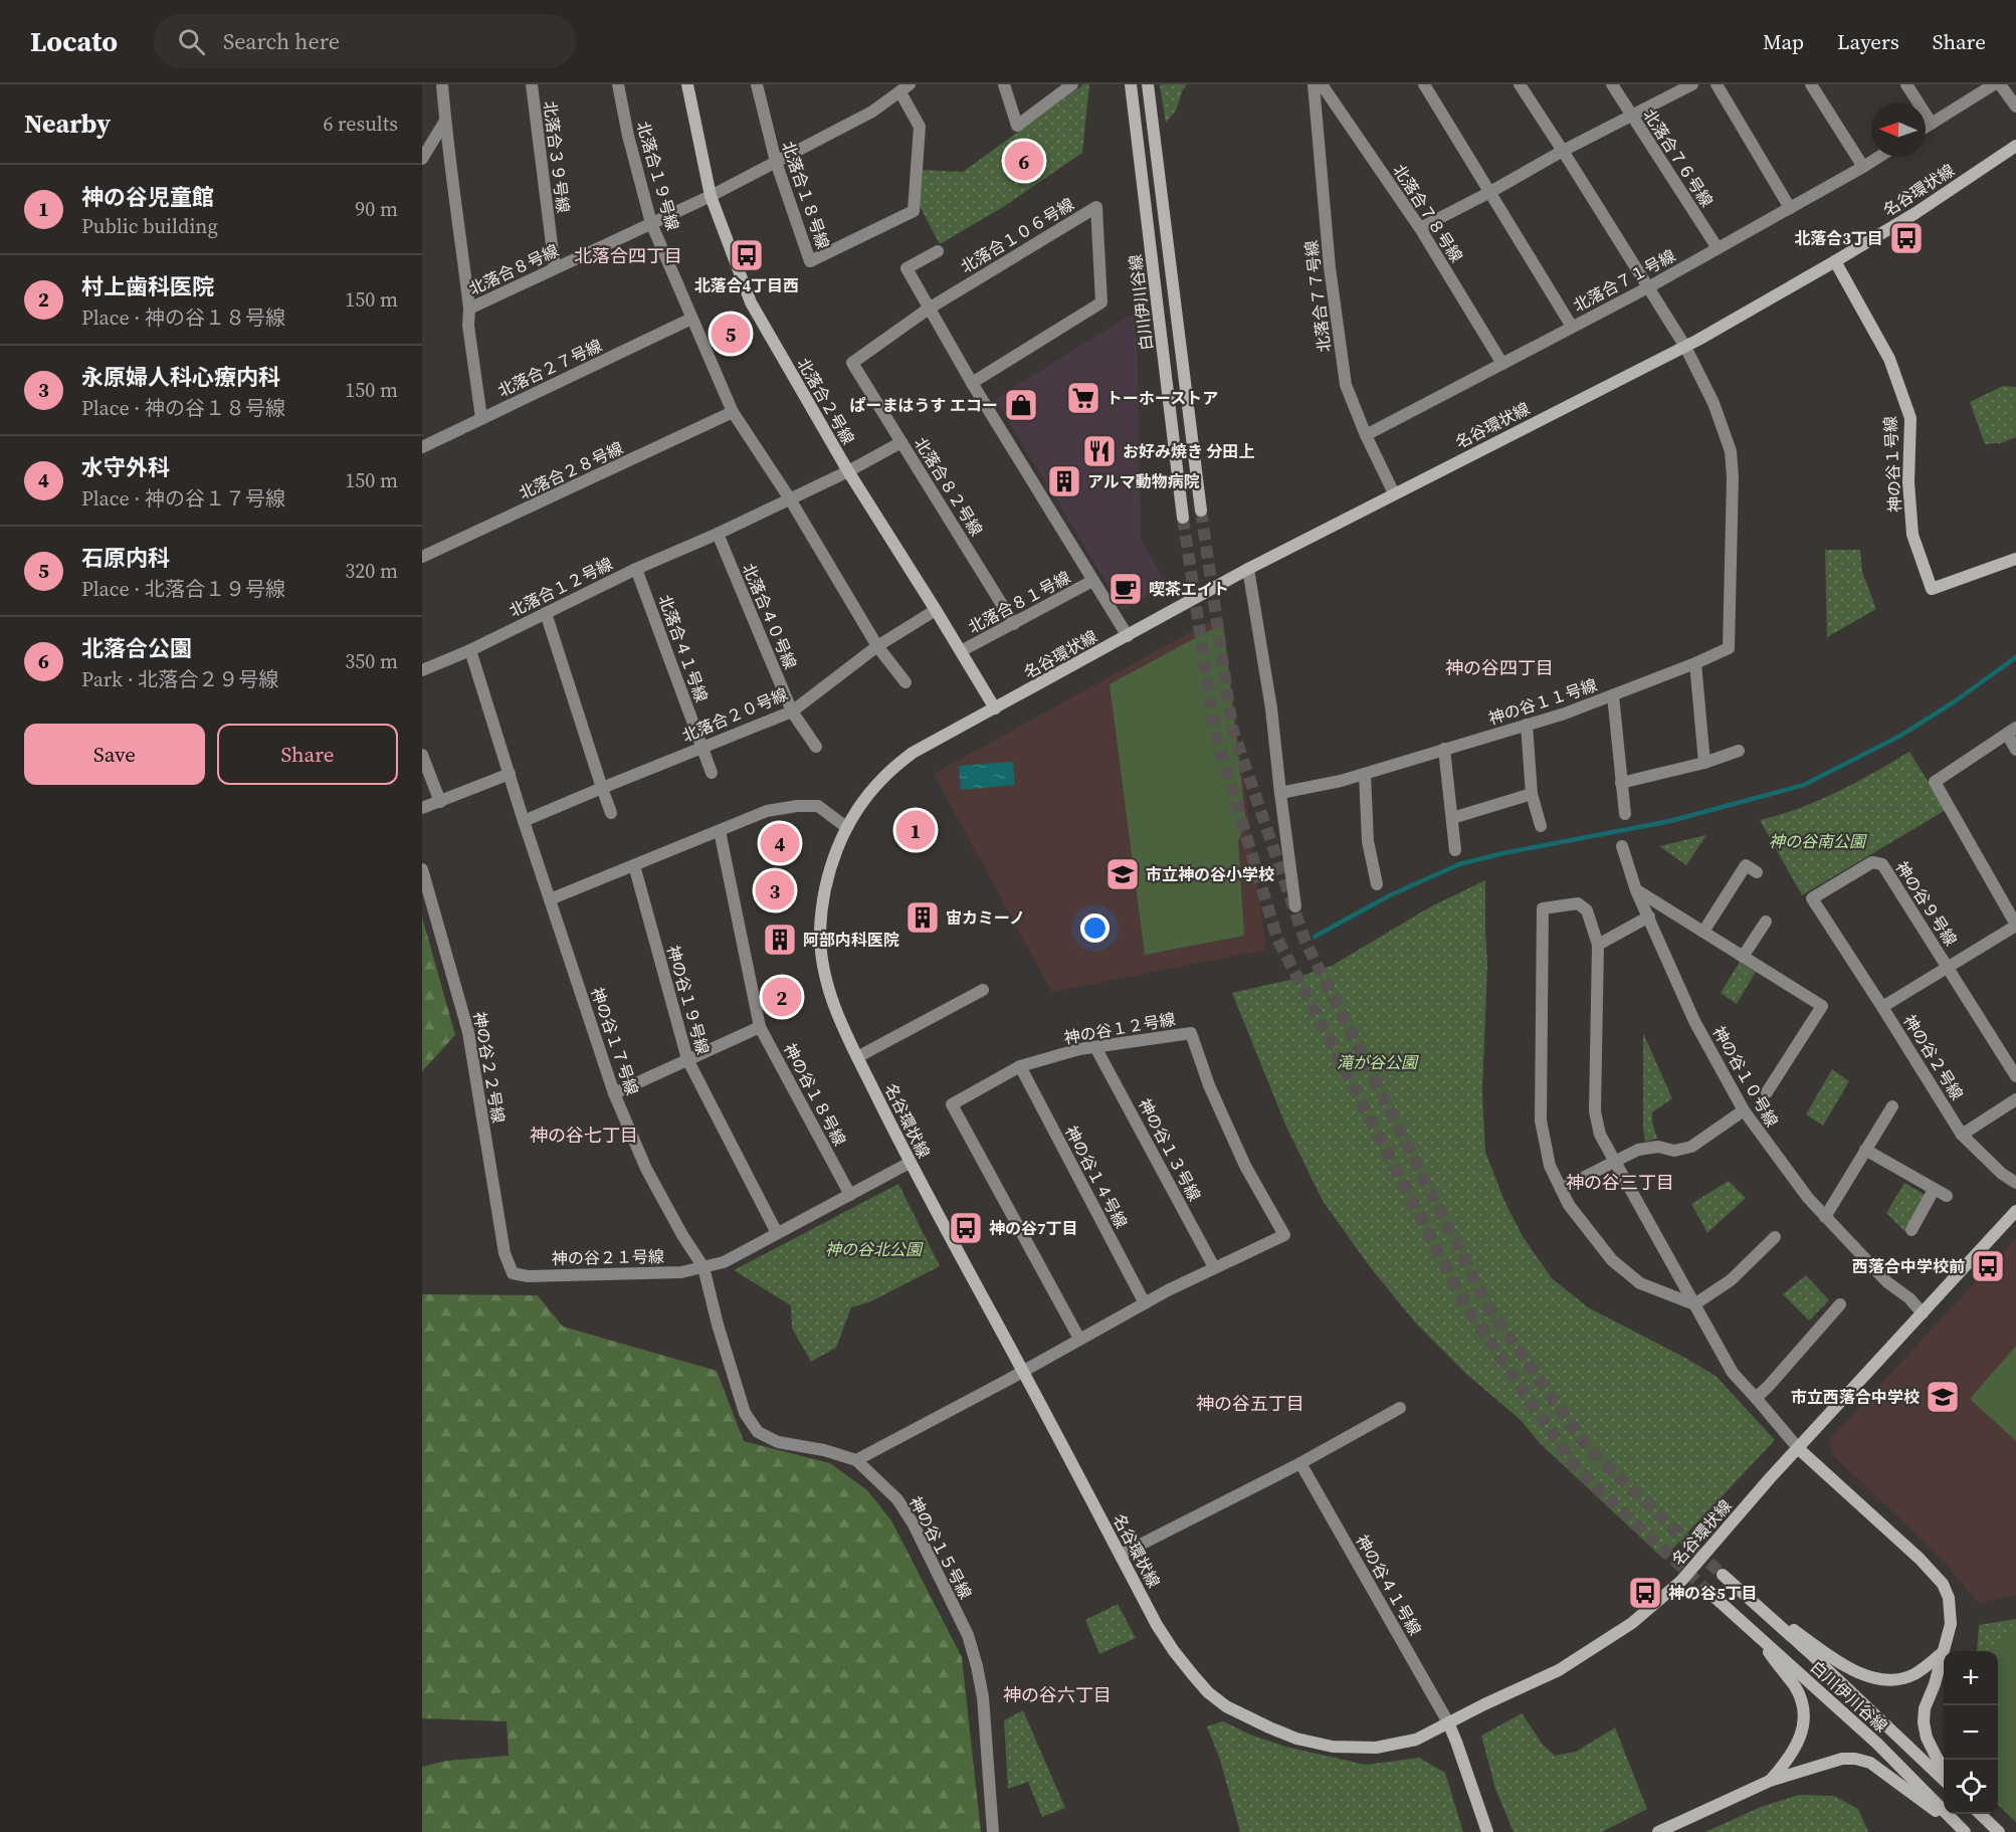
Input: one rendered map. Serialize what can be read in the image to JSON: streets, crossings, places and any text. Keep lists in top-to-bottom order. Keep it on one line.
{"streets":{"street":["北落合３９号線","北落合７６号線","北落合１９号線","名谷環状線","北落合１８号線","北落合７８号線","北落合１０６号線","北落合８号線","北落合７１号線","北落合７７号線","白川伊川谷線","北落合２７号線","北落合２号線","神の谷１号線","北落合２８号線","北落合８２号線","北落合１２号線","北落合８１号線","北落合４０号線","北落合４１号線","神の谷１１号線","北落合２０号線","神の谷９号線","神の谷１９号線","神の谷１２号線","神の谷１７号線","神の谷２号線","神の谷２２号線","神の谷１０号線","神の谷１８号線","神の谷１３号線","神の谷１４号線","神の谷２１号線","神の谷１５号線","神の谷４１号線"]},"crossings":[["北落合３９号線","北落合８号線"],["北落合７６号線","北落合７１号線"],["北落合１９号線","北落合８号線"],["北落合１９号線","北落合２７号線"],["北落合１９号線","北落合２８号線"],["北落合１９号線","北落合１２号線"],["名谷環状線","北落合７７号線"],["名谷環状線","北落合２号線"],["名谷環状線","神の谷１号線"],["名谷環状線","神の谷１１号線"],["名谷環状線","神の谷１２号線"],["名谷環状線","神の谷１０号線"],["名谷環状線","神の谷４１号線"],["北落合１８号線","北落合８号線"],["北落合７８号線","北落合７１号線"],["北落合１０６号線","北落合８２号線"],["北落合８号線","北落合２号線"],["北落合７１号線","北落合７７号線"],["北落合２号線","北落合１２号線"],["北落合２号線","北落合８１号線"],["北落合２号線","北落合２０号線"],["北落合８２号線","北落合１２号線"],["北落合８２号線","北落合８１号線"],["北落合１２号線","北落合４０号線"],["北落合１２号線","北落合４１号線"],["北落合４０号線","北落合２０号線"],["北落合４１号線","北落合２０号線"],["神の谷９号線","神の谷２号線"],["神の谷１２号線","神の谷１３号線"],["神の谷１２号線","神の谷１４号線"],["神の谷１２号線","神の谷１５号線"],["神の谷１７号線","神の谷２１号線"],["神の谷１７号線","神の谷１５号線"],["神の谷２２号線","神の谷２１号線"],["神の谷２１号線","神の谷１５号線"]],"districts":["北落合四丁目","神の谷四丁目","神の谷七丁目","神の谷三丁目","神の谷五丁目","神の谷六丁目"],"parks":["神の谷南公園","滝が谷公園","神の谷北公園"],"places":{"bus stop":["北落合3丁目","北落合4丁目西","神の谷7丁目","西落合中学校前","神の谷5丁目"],"supermarket":["トーホーストア"],"shop":["ぱーまはうす エコー"],"restaurant":["お好み焼き 分田上"],"building":["アルマ動物病院","宙カミーノ","阿部内科医院"],"cafe":["喫茶エイト"],"school or university":["市立神の谷小学校","市立西落合中学校"]},"north":"left","page":{"header":"Locato","search":"Search here","nav":["Map","Layers","Share"],"heading":["Nearby","6 results"],"pins":["6","5","1","4","3","2"],"list":[{"mark":"1","name":"神の谷児童館","note":"Public building","value":"90 m"},{"mark":"2","name":"村上歯科医院","note":"Place · 神の谷１８号線","value":"150 m"},{"mark":"3","name":"永原婦人科心療内科","note":"Place · 神の谷１８号線","value":"150 m"},{"mark":"4","name":"水守外科","note":"Place · 神の谷１７号線","value":"150 m"},{"mark":"5","name":"石原内科","note":"Place · 北落合１９号線","value":"320 m"},{"mark":"6","name":"北落合公園","note":"Park · 北落合２９号線","value":"350 m"}],"buttons":["Save","Share"],"map_buttons":["+","−"]}}
